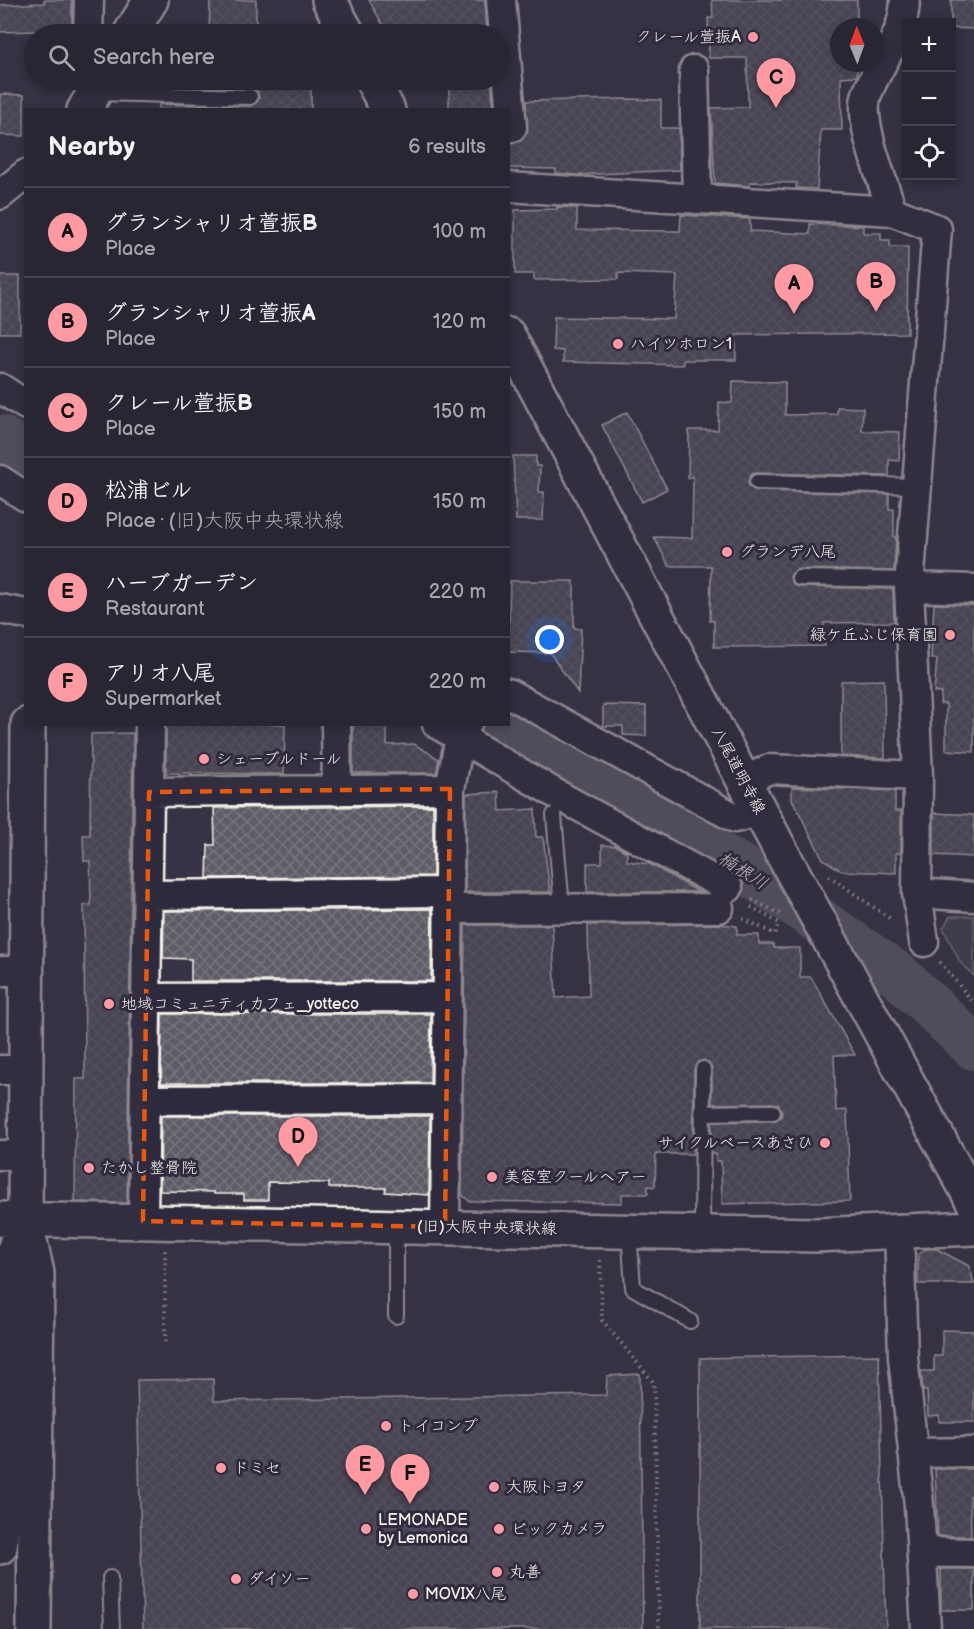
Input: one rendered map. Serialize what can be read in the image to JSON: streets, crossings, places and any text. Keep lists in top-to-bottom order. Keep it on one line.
{"streets":{"street":["八尾道明寺線","(旧)大阪中央環状線"]},"water":["楠根川"],"places":["クレール萱振A","ハイツホロン1","グランデ八尾","緑ケ丘ふじ保育園","シェーブルドール","地域コミュニティカフェ_yotteco","サイクルベースあさひ","たかし整骨院","美容室クールヘアー","トイコンプ","ドミセ","大阪トヨタ","LEMONADE by Lemonica","ビックカメラ","丸善","ダイソー","MOVIX八尾"],"north":"top","page":{"map_buttons":["+","−"],"search":"Search here","pins":["C","B","A","D","E","F"],"heading":["Nearby","6 results"],"list":[{"mark":"A","name":"グランシャリオ萱振B","note":"Place","value":"100 m"},{"mark":"B","name":"グランシャリオ萱振A","note":"Place","value":"120 m"},{"mark":"C","name":"クレール萱振B","note":"Place","value":"150 m"},{"mark":"D","name":"松浦ビル","note":"Place · (旧)大阪中央環状線","value":"150 m"},{"mark":"E","name":"ハーブガーデン","note":"Restaurant","value":"220 m"},{"mark":"F","name":"アリオ八尾","note":"Supermarket","value":"220 m"}]}}
